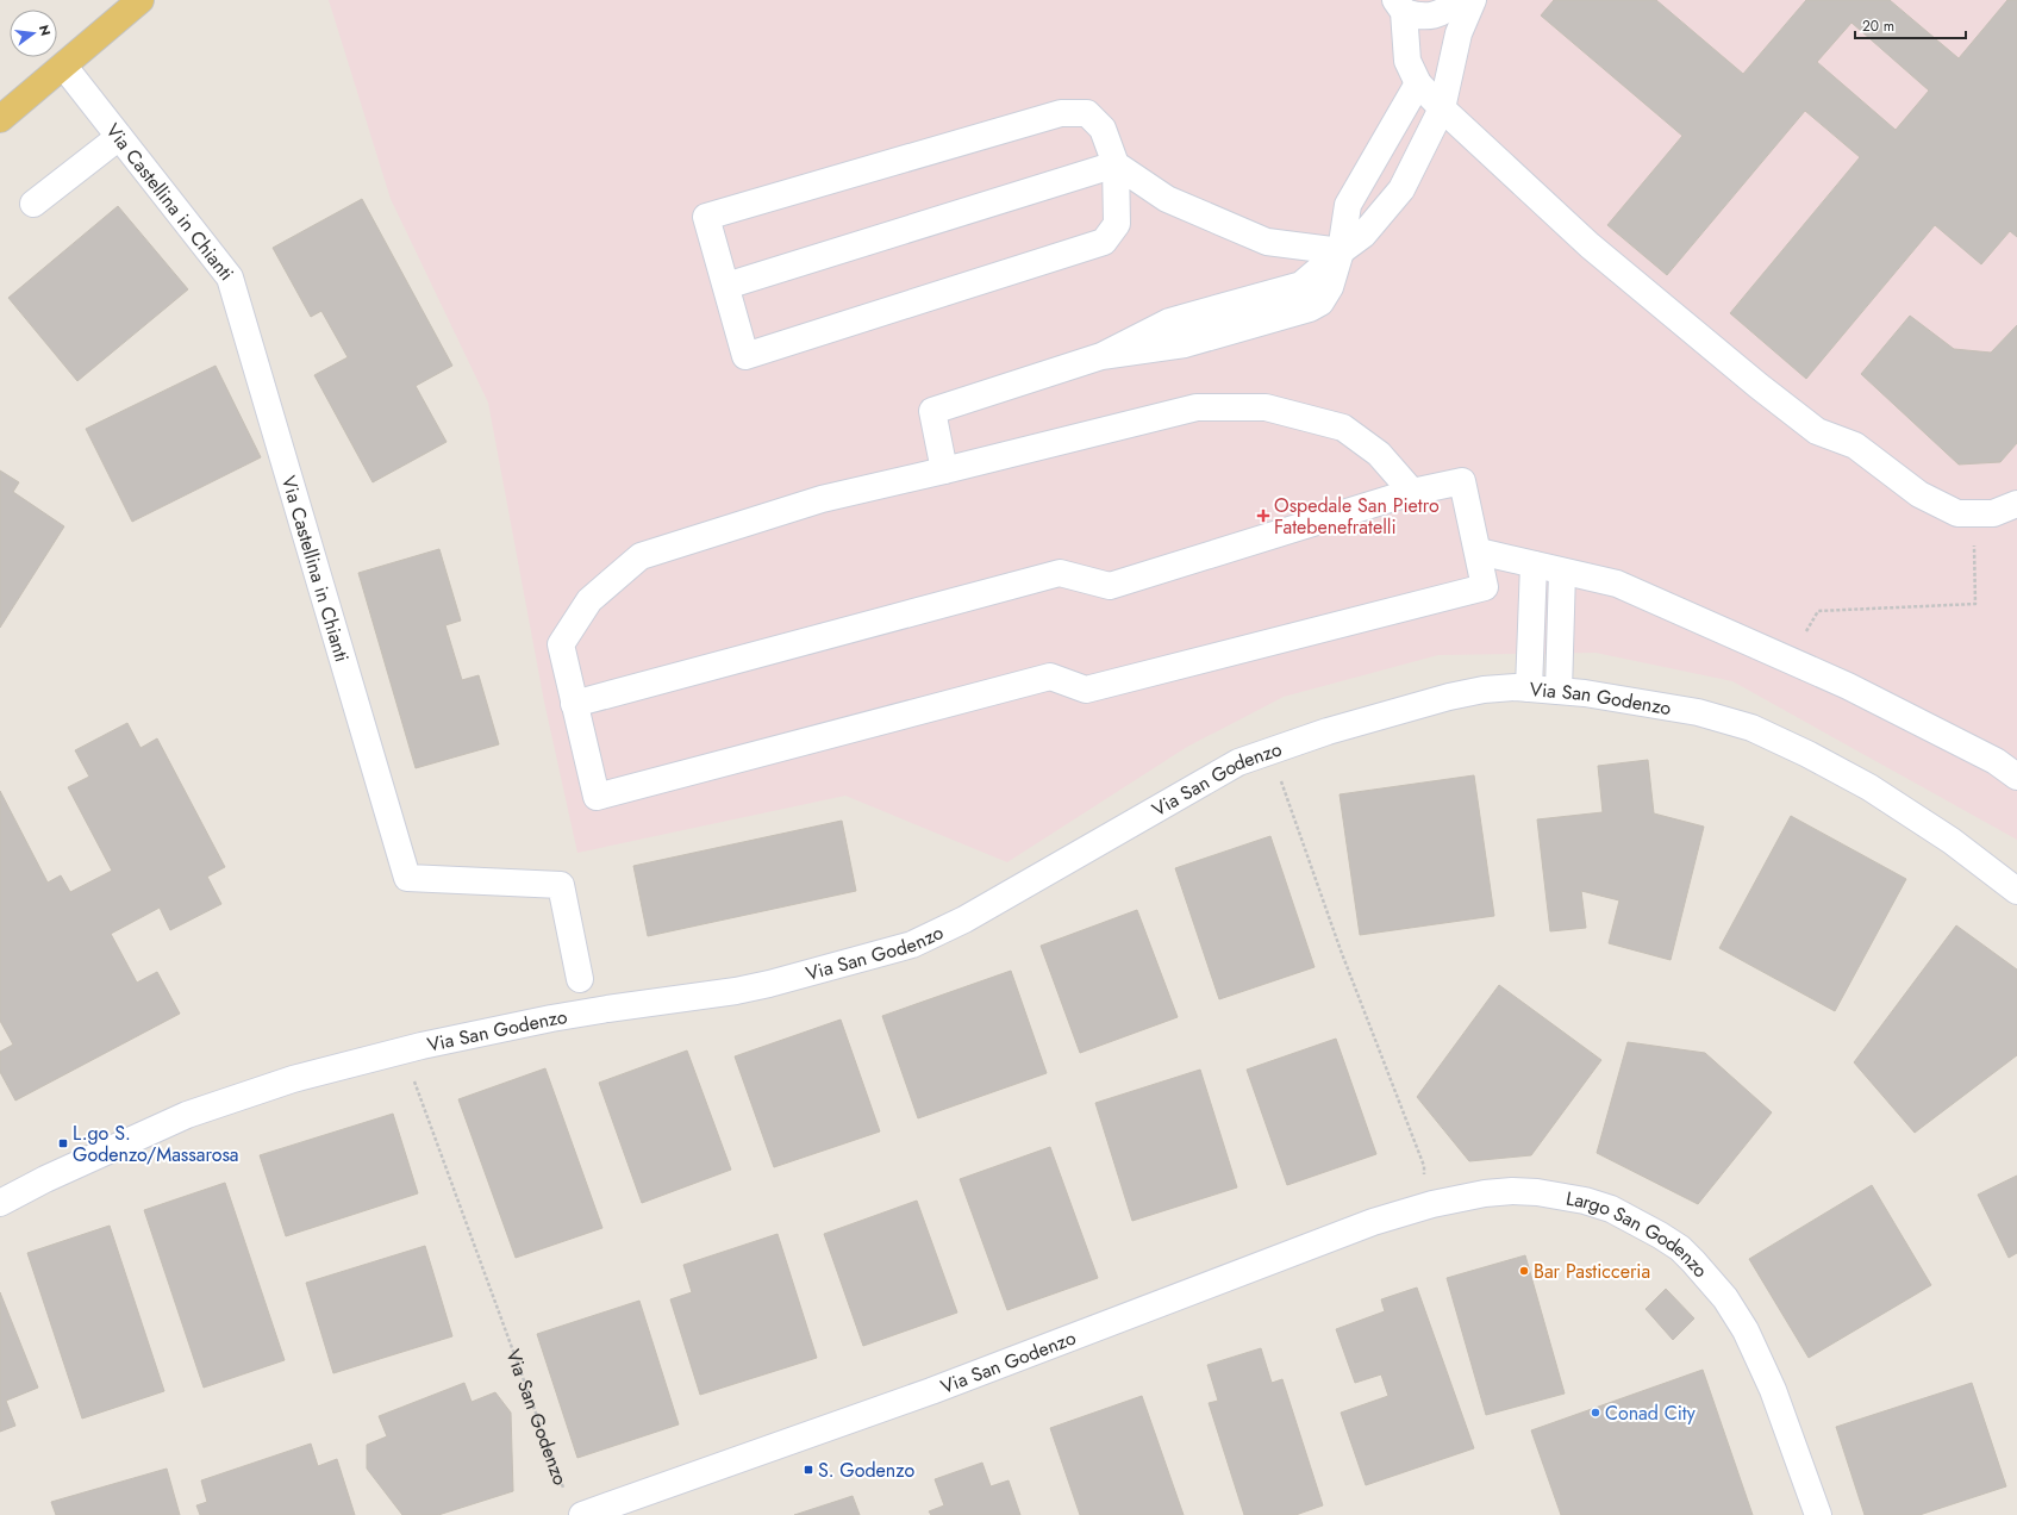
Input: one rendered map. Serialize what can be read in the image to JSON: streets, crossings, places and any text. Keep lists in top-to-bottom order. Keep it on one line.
{"streets":{"street":["Via Castellina in Chianti","Via San Godenzo","Largo San Godenzo"]},"crossings":[["Via San Godenzo","Largo San Godenzo"]],"places":{"health":["Ospedale San Pietro Fatebenefratelli"],"transit":["L.go S. Godenzo/Massarosa","S. Godenzo"],"other":["Bar Pasticceria","Conad City"]},"scale_bar":"20 m","north":"right"}
